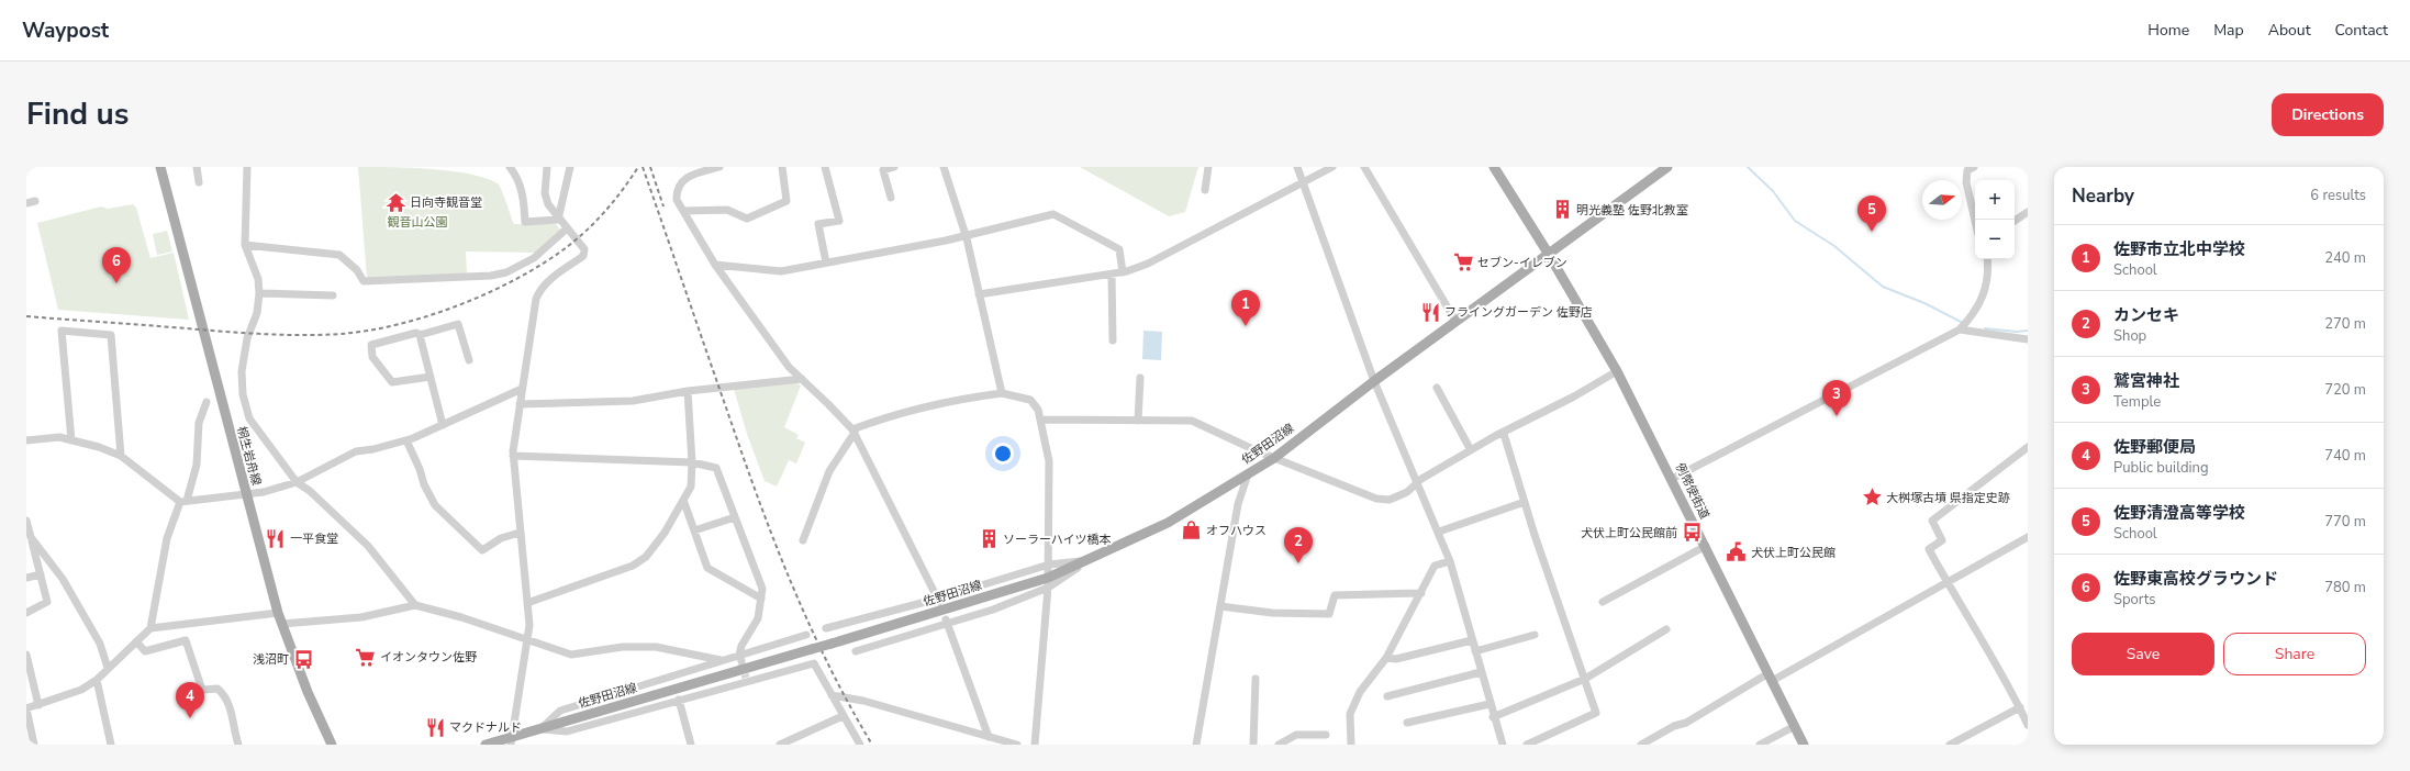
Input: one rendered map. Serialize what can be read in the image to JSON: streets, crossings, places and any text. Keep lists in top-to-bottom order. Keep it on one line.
{"streets":{"main road":["佐野田沼線","桐生岩舟線","例幣使街道"]},"crossings":[["佐野田沼線","例幣使街道"]],"parks":["観音山公園"],"places":{"temple":["日向寺観音堂"],"building":["明光義塾 佐野北教室","ソーラーハイツ橋本"],"supermarket":["セブン-イレブン","イオンタウン佐野"],"restaurant":["フライングガーデン 佐野店","一平食堂","マクドナルド"],"place":["大桝塚古墳 県指定史跡"],"shop":["オフハウス"],"bus stop":["犬伏上町公民館前","浅沼町"],"public building":["犬伏上町公民館"]},"north":"right","page":{"header":"Waypost","nav":["Home","Map","About","Contact"],"title":"Find us","buttons":["Directions",["Save","Share"]],"heading":["Nearby","6 results"],"map_buttons":["+","−"],"pins":["5","6","1","3","2","4"],"list":[{"mark":"1","name":"佐野市立北中学校","note":"School","value":"240 m"},{"mark":"2","name":"カンセキ","note":"Shop","value":"270 m"},{"mark":"3","name":"鷲宮神社","note":"Temple","value":"720 m"},{"mark":"4","name":"佐野郵便局","note":"Public building","value":"740 m"},{"mark":"5","name":"佐野清澄高等学校","note":"School","value":"770 m"},{"mark":"6","name":"佐野東高校グラウンド","note":"Sports","value":"780 m"}]}}
